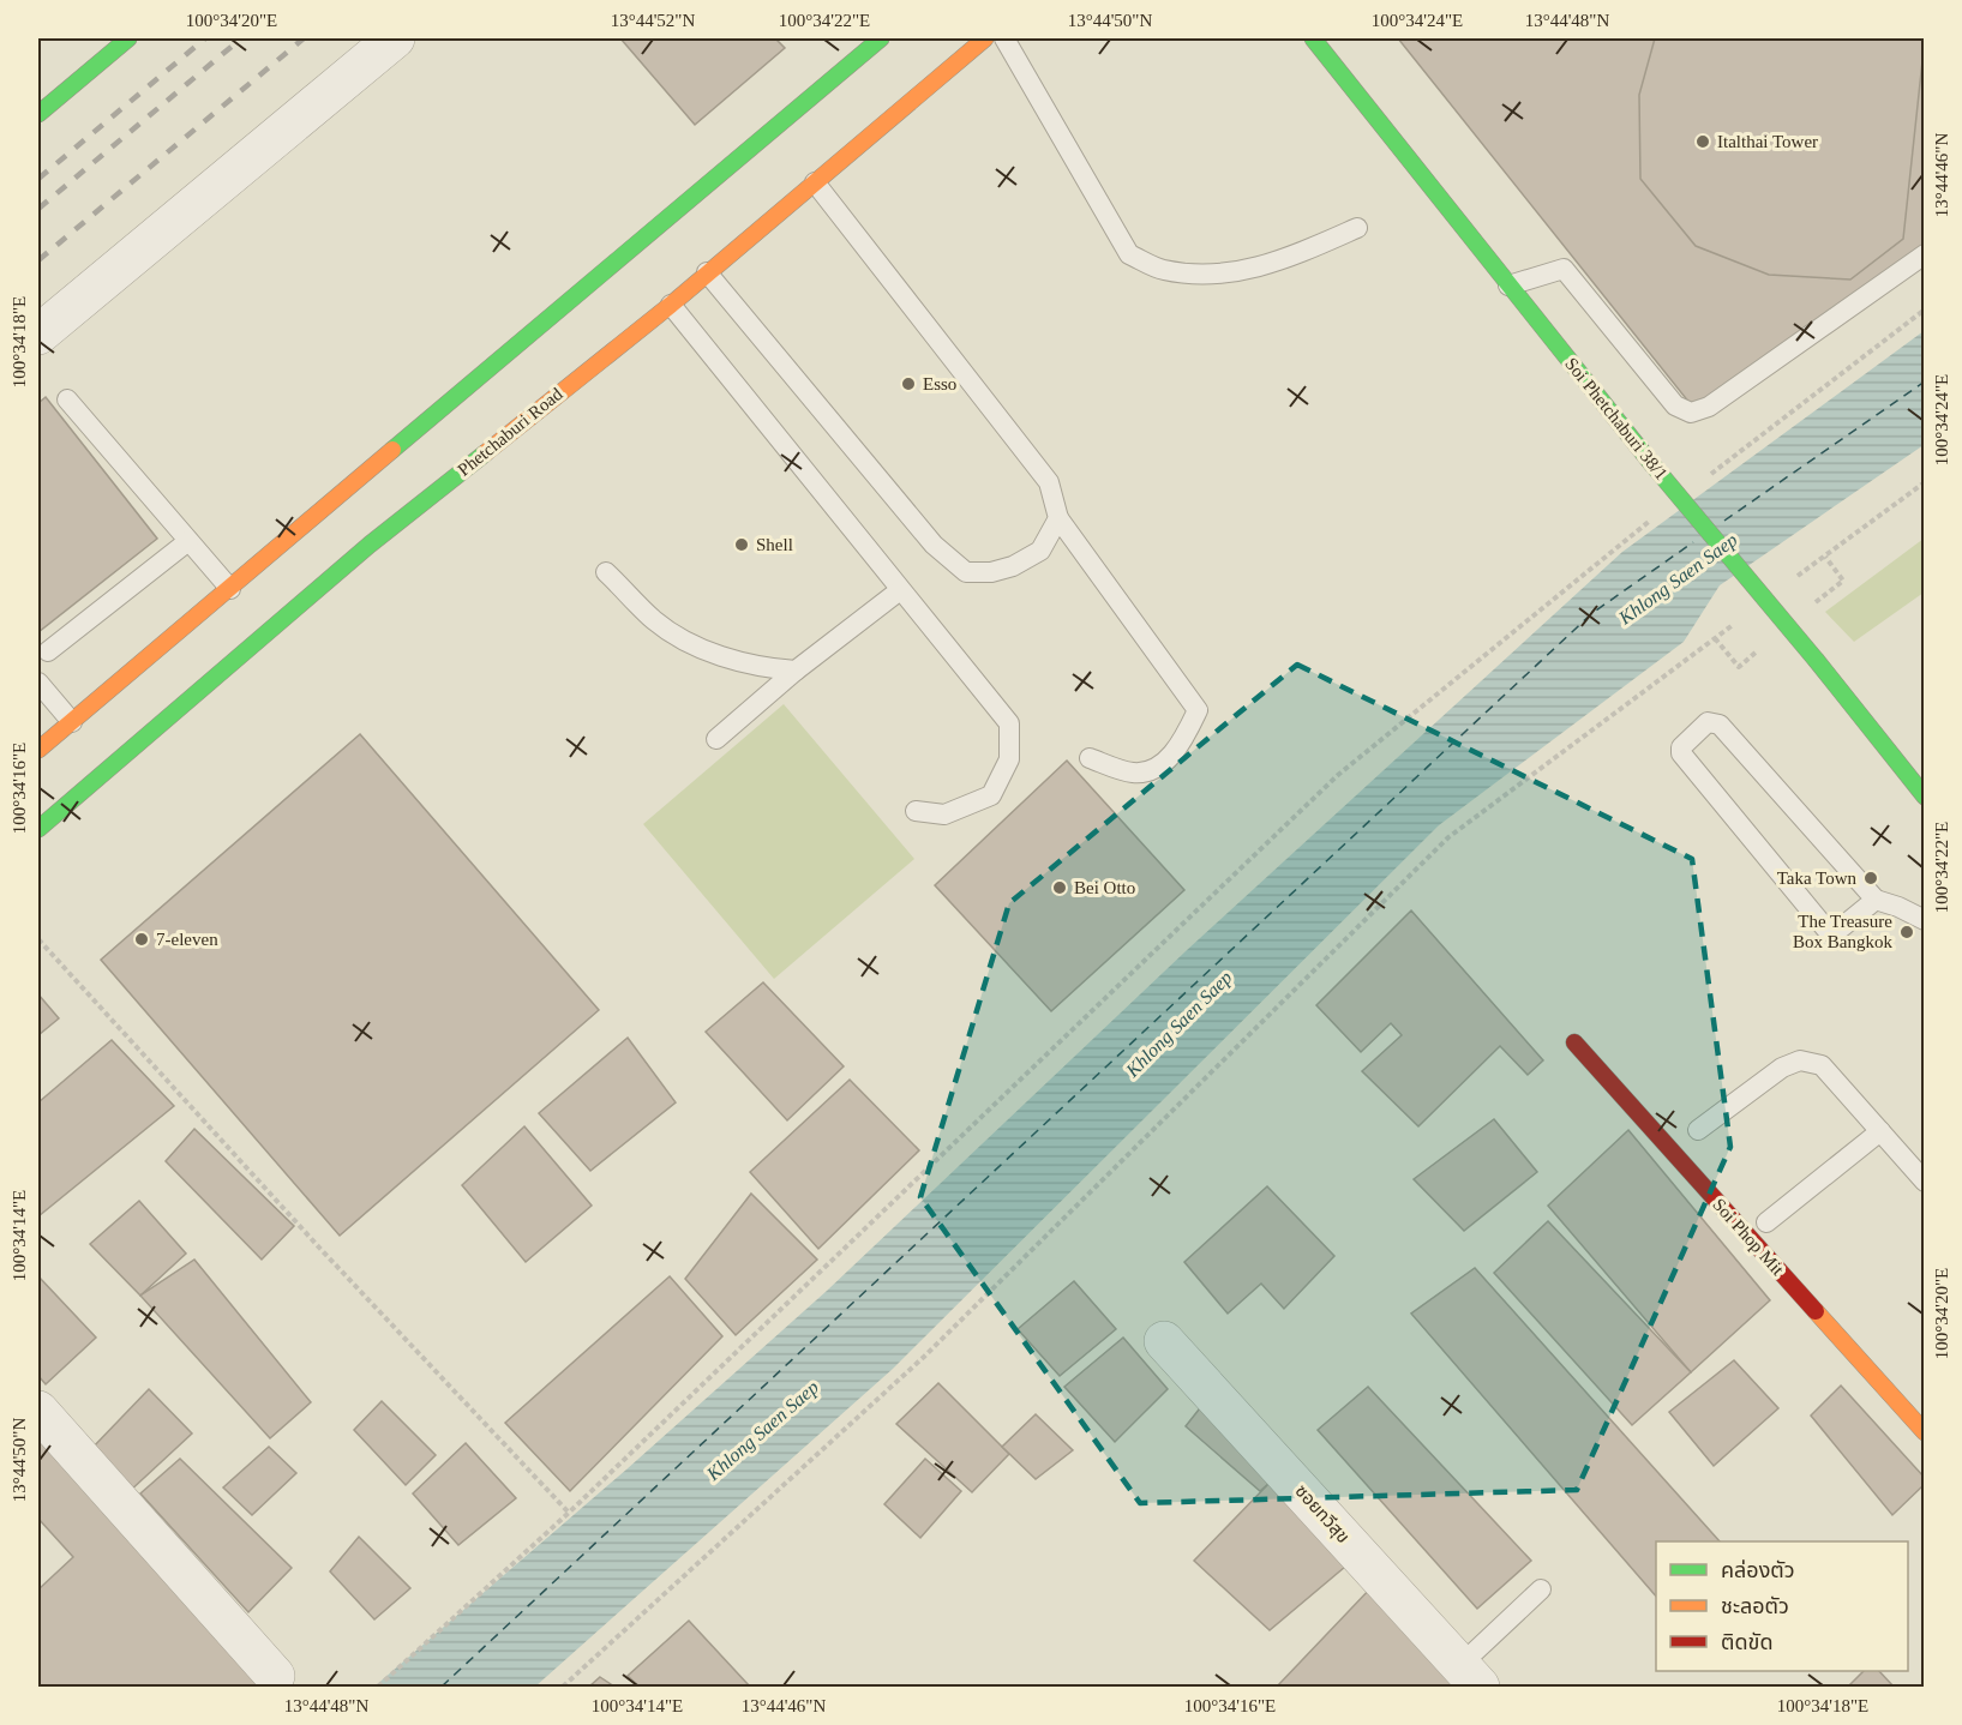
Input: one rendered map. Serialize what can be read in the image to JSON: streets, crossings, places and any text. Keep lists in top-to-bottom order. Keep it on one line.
{"streets":{"main road":["Soi Phetchaburi 38/1","Phetchaburi Road","Soi Phop Mit"],"street":["ซอยทวีสุข"]},"water":["Khlong Saen Saep"],"places":["Italthai Tower","Esso","Shell","Taka Town","Bei Otto","The Treasure Box Bangkok","7-eleven"],"legend":["คล่องตัว","ชะลอตัว","ติดขัด"],"coordinates":["100°34'20\"E","13°44'52\"N","100°34'22\"E","13°44'50\"N","100°34'24\"E","13°44'48\"N","13°44'46\"N","100°34'18\"E","100°34'16\"E","100°34'14\"E"]}
